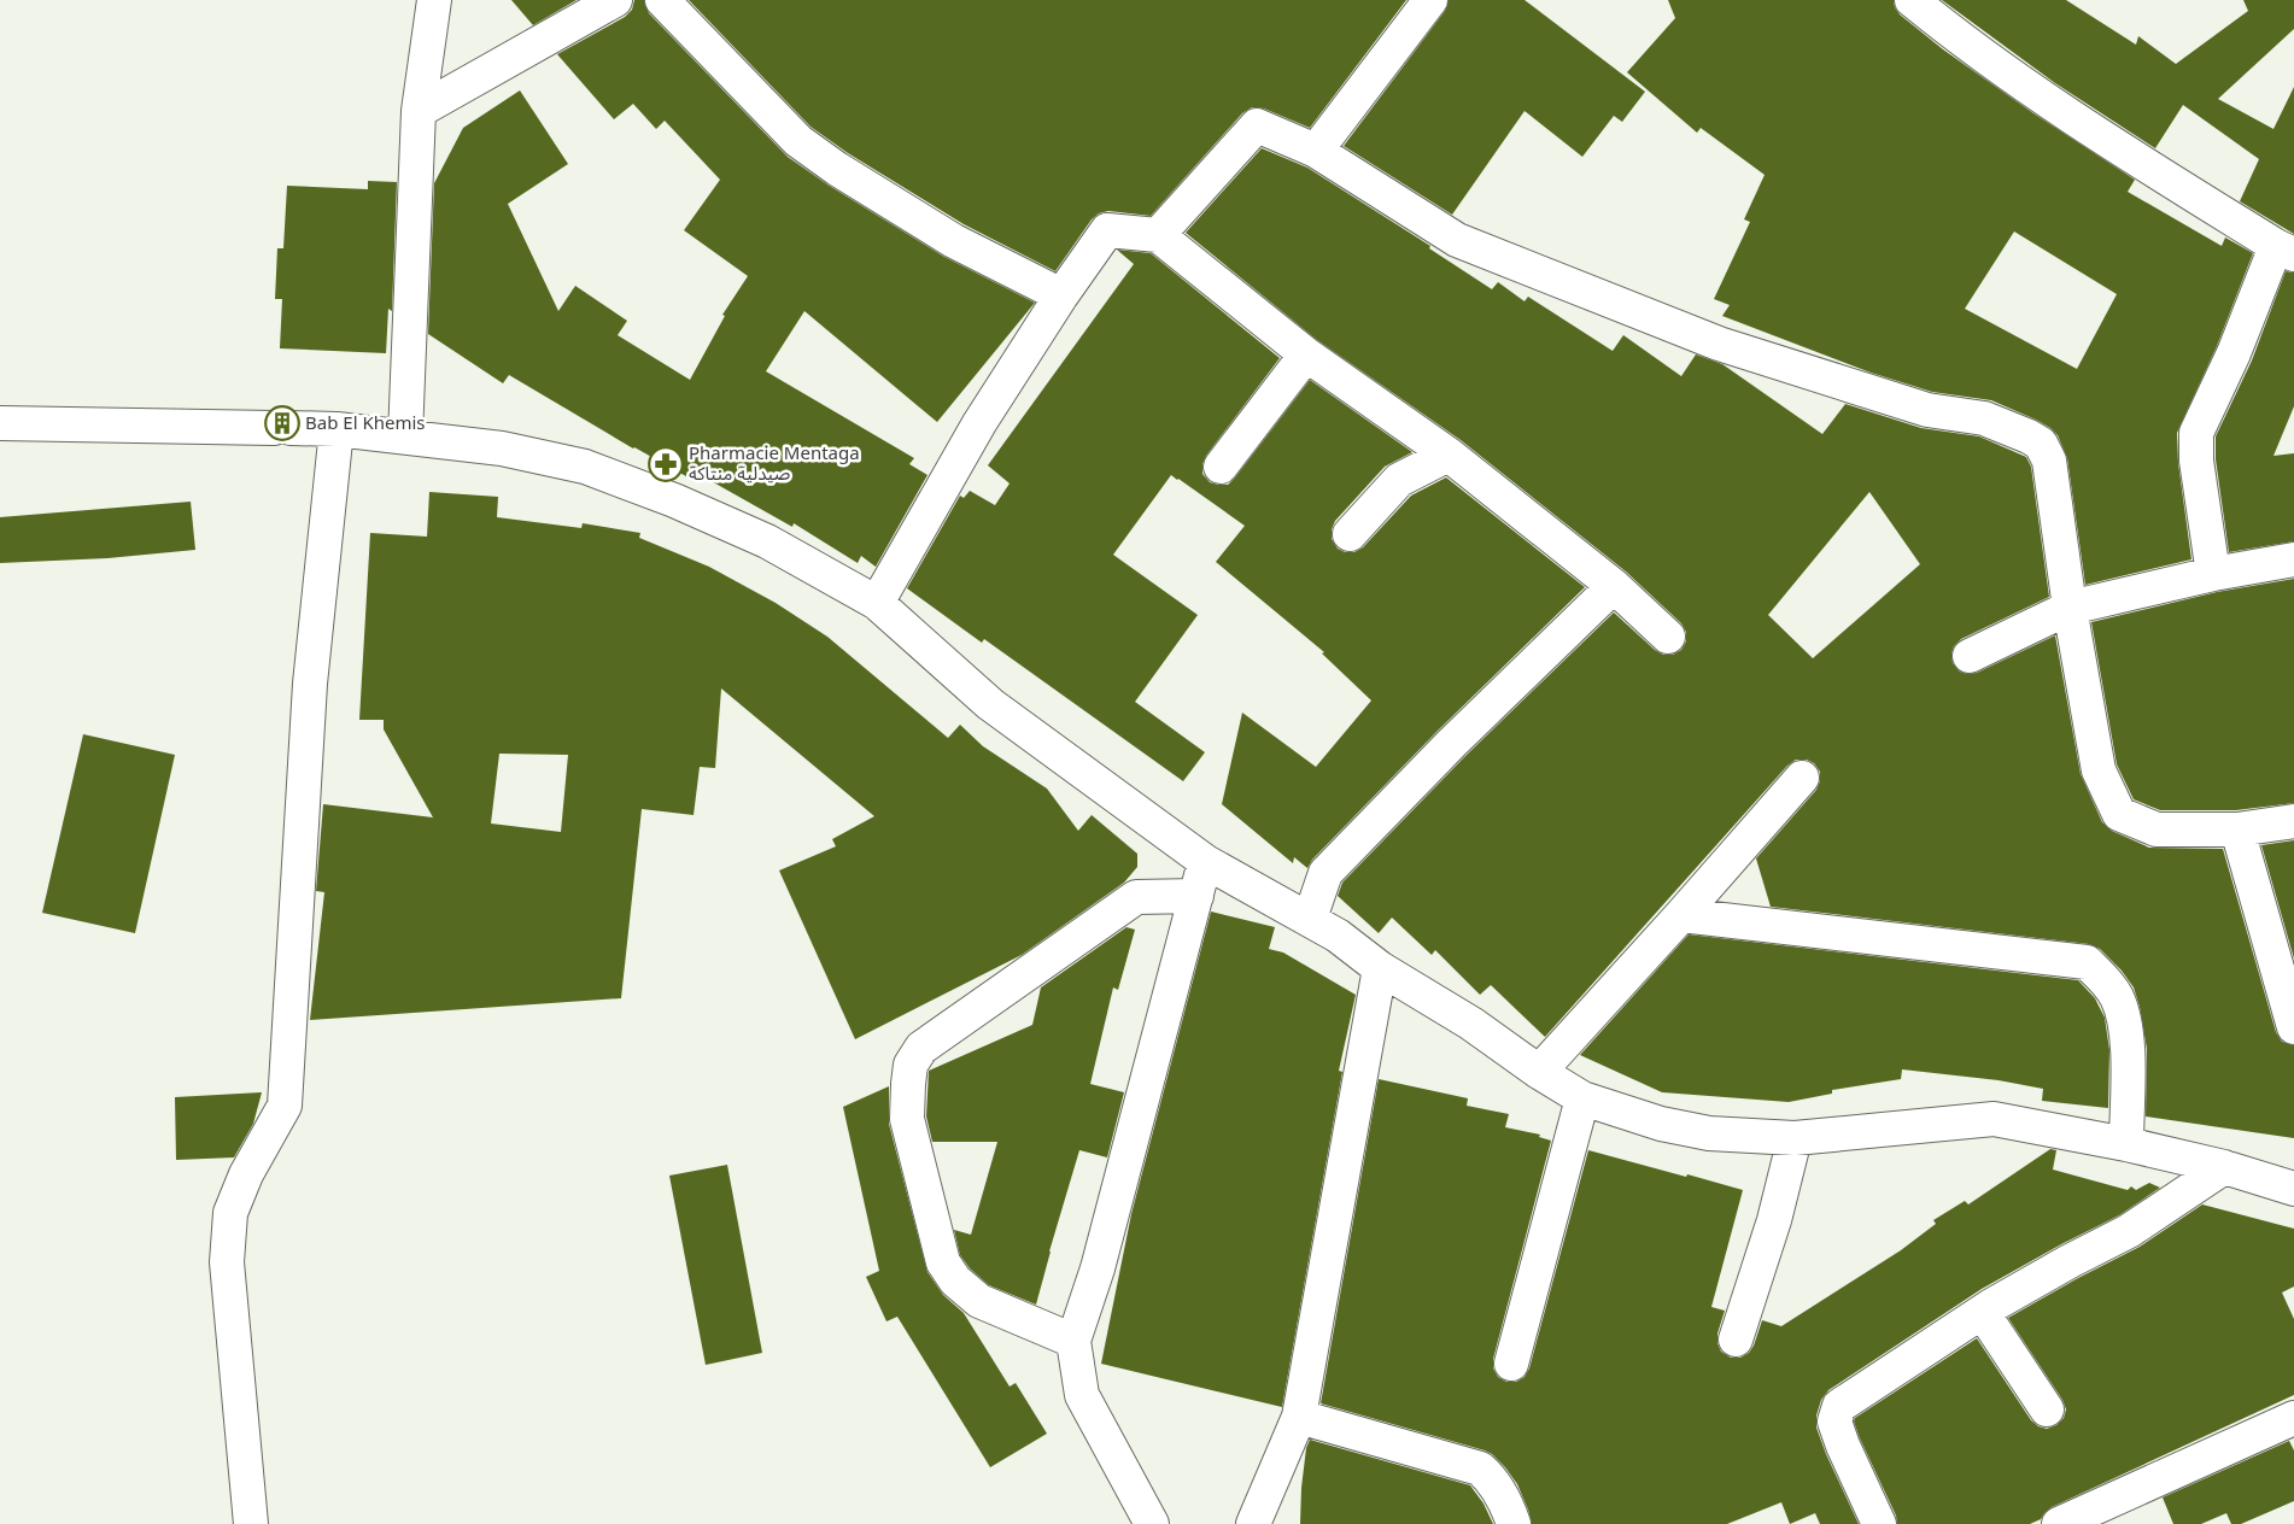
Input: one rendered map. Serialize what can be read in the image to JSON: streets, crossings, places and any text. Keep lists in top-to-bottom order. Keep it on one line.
{"places":{"building":["Bab El Khemis"],"pharmacy":["Pharmacie Mentaga صيدلية منتاكة"]}}
